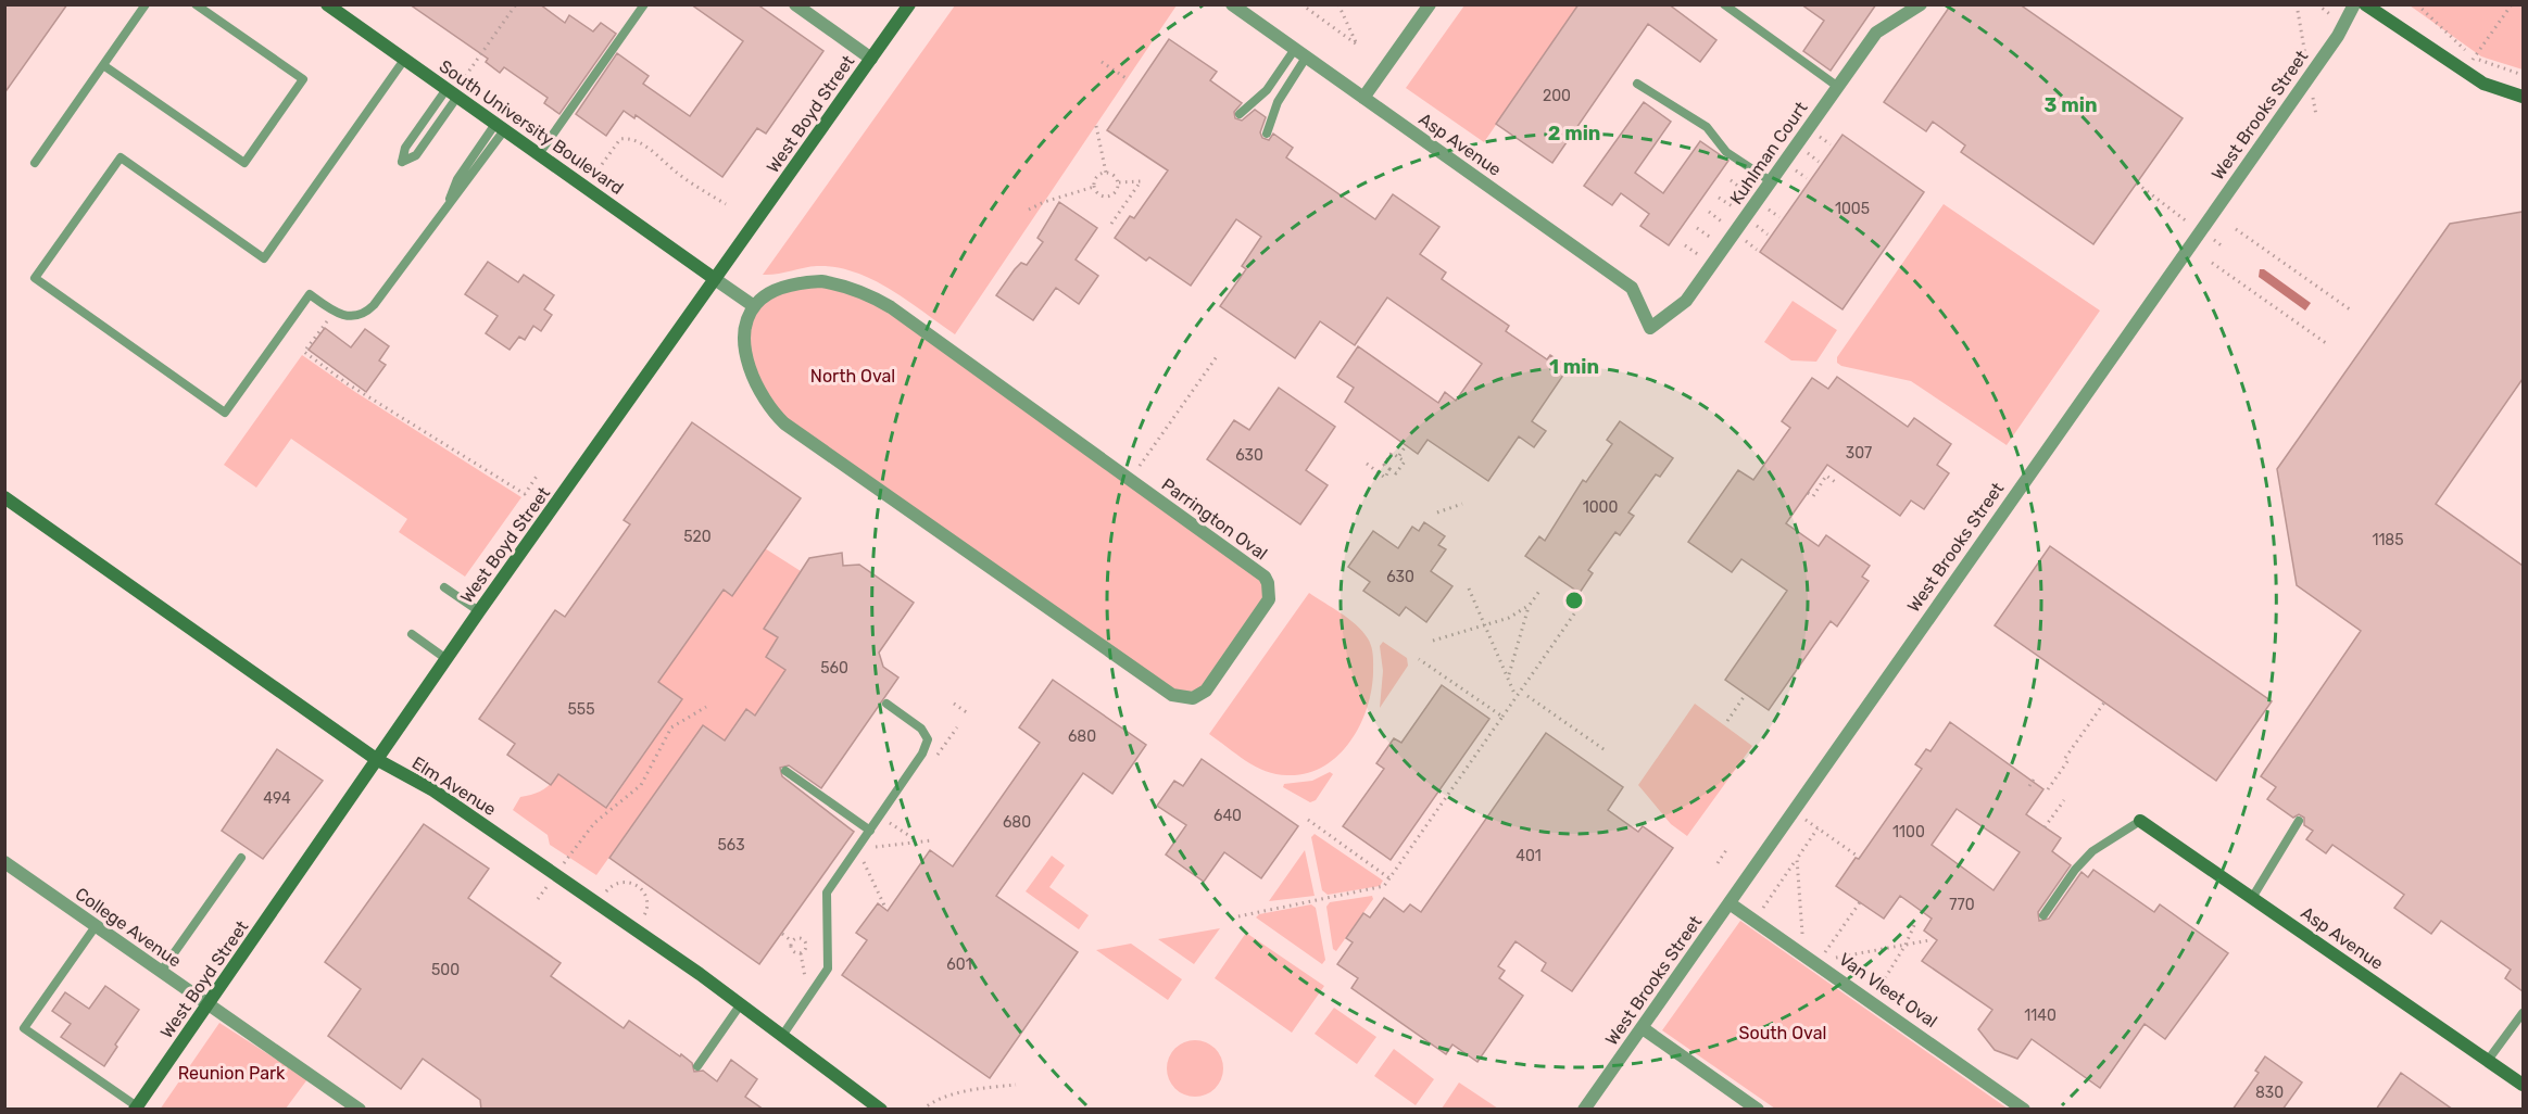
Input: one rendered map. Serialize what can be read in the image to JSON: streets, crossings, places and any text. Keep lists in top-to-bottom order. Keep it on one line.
{"streets":{"street":["West Boyd Street","West Brooks Street","South University Boulevard","Asp Avenue","Kuhlman Court","Parrington Oval","Elm Avenue","College Avenue","Van Vleet Oval"]},"crossings":[["West Boyd Street","South University Boulevard"],["West Boyd Street","Elm Avenue"],["West Boyd Street","College Avenue"],["West Brooks Street","Van Vleet Oval"],["Asp Avenue","Kuhlman Court"]],"parks":["North Oval","South Oval","Reunion Park"],"house_numbers":["200","1005","307","630","1000","520","1185","630","560","555","680","494","640","680","1100","563","401","770","601","500","1140","830"],"rings":["3 min","2 min","1 min"]}
